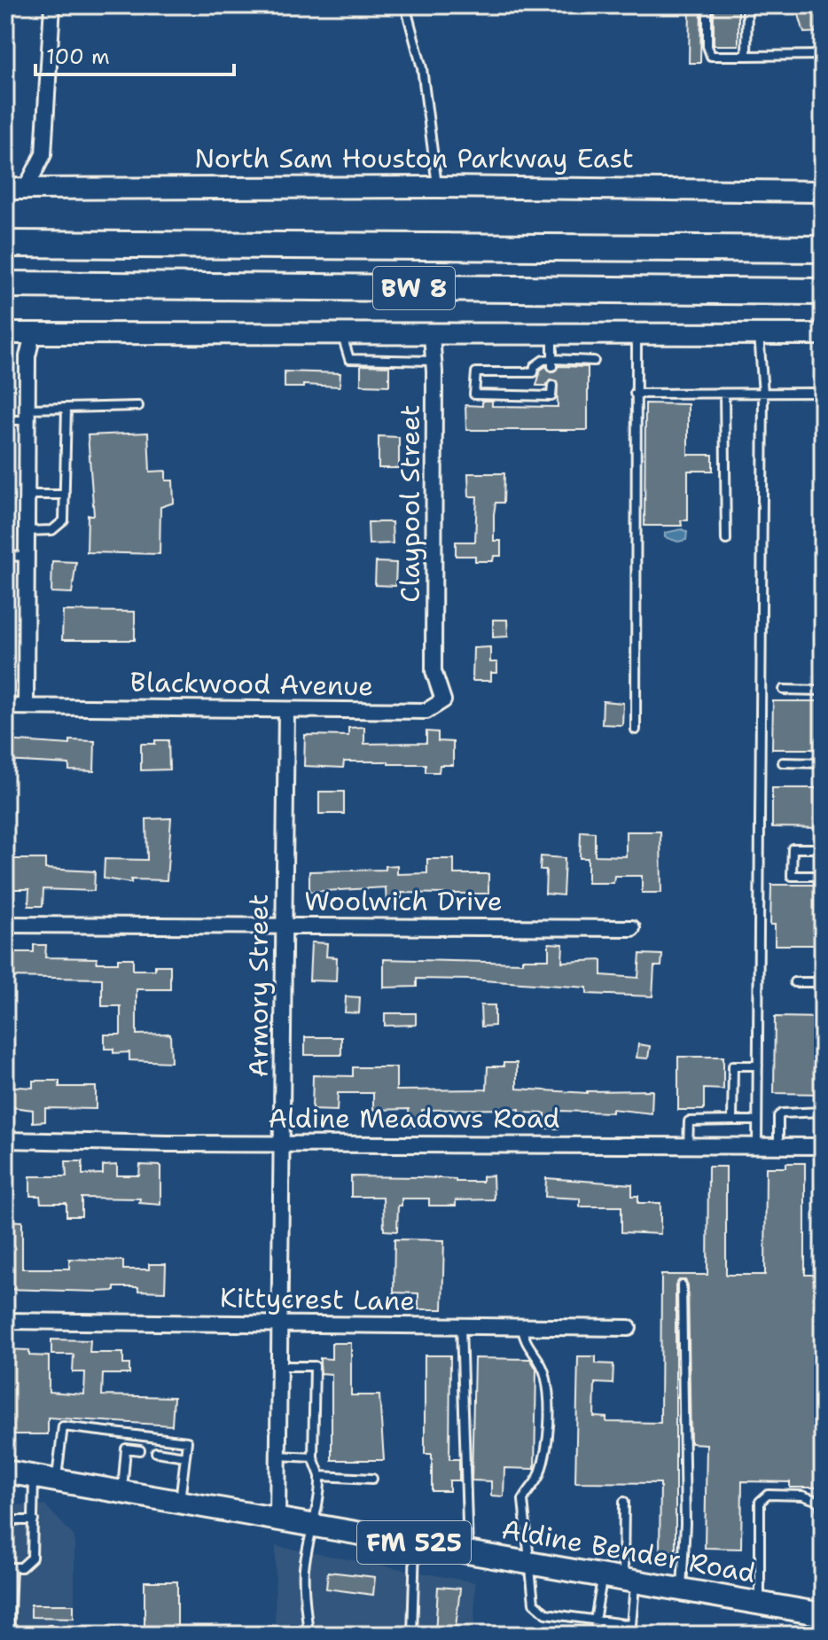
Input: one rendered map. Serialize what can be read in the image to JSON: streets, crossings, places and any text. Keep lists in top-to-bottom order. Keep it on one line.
{"streets":{"highway":["BW 8"],"main road":["North Sam Houston Parkway East","FM 525","Aldine Bender Road"],"street":["Claypool Street","Blackwood Avenue","Woolwich Drive","Armory Street","Aldine Meadows Road","Kittycrest Lane"]},"crossings":[["Claypool Street","Blackwood Avenue"],["Blackwood Avenue","Armory Street"],["Woolwich Drive","Armory Street"],["Armory Street","Aldine Meadows Road"],["Armory Street","Kittycrest Lane"],["Armory Street","Aldine Bender Road"]],"scale_bar":"100 m"}
